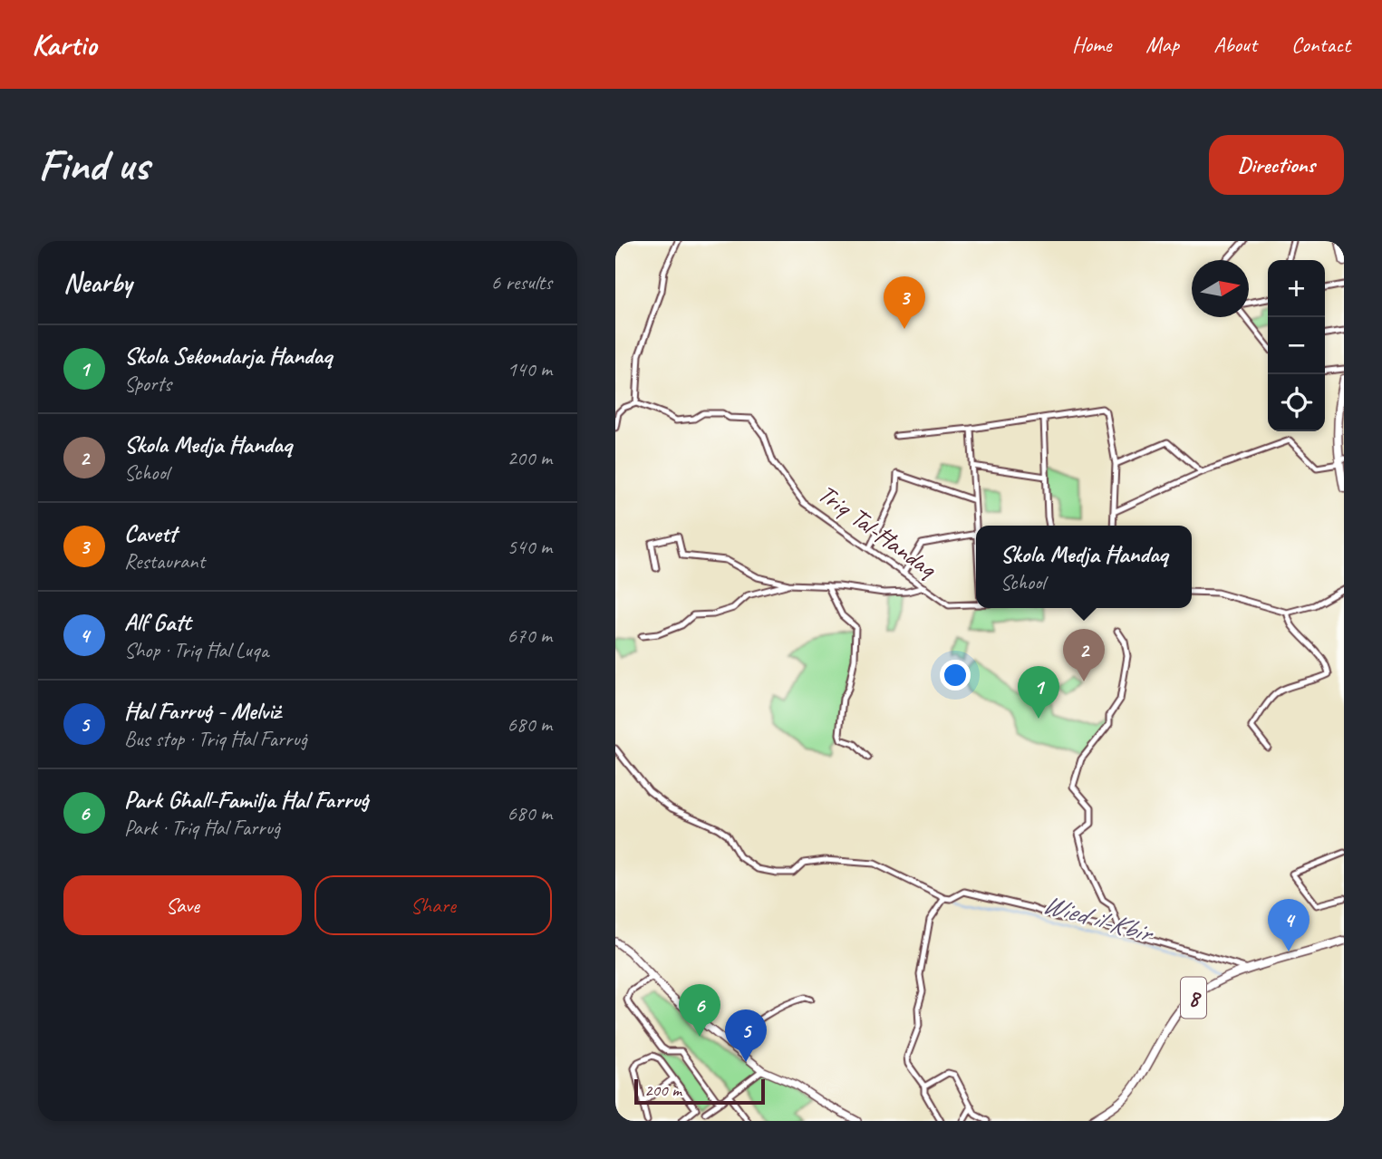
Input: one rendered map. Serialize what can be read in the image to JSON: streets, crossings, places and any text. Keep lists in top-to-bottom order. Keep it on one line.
{"streets":{"highway":["8"],"street":["Triq Tal-Ħandaq"]},"water":["Wied il-Kbir"],"scale_bar":"200 m","north":"right","page":{"header":"Kartio","nav":["Home","Map","About","Contact"],"buttons":["Directions",["Save","Share"]],"title":"Find us","heading":["Nearby","6 results"],"map_buttons":["+","−"],"pins":["3","2","1","4","6","5"],"list":[{"mark":"1","name":"Skola Sekondarja Ħandaq","note":"Sports","value":"140 m"},{"mark":"2","name":"Skola Medja Ħandaq","note":"School","value":"200 m"},{"mark":"3","name":"Cavett","note":"Restaurant","value":"540 m"},{"mark":"4","name":"Alf Gatt","note":"Shop · Triq Ħal Luqa","value":"670 m"},{"mark":"5","name":"Ħal Farruġ - Melviż","note":"Bus stop · Triq Ħal Farruġ","value":"680 m"},{"mark":"6","name":"Park Għall-Familja Ħal Farruġ","note":"Park · Triq Ħal Farruġ","value":"680 m"}],"popup":["Skola Medja Ħandaq","School"],"scale":"200 m"}}
